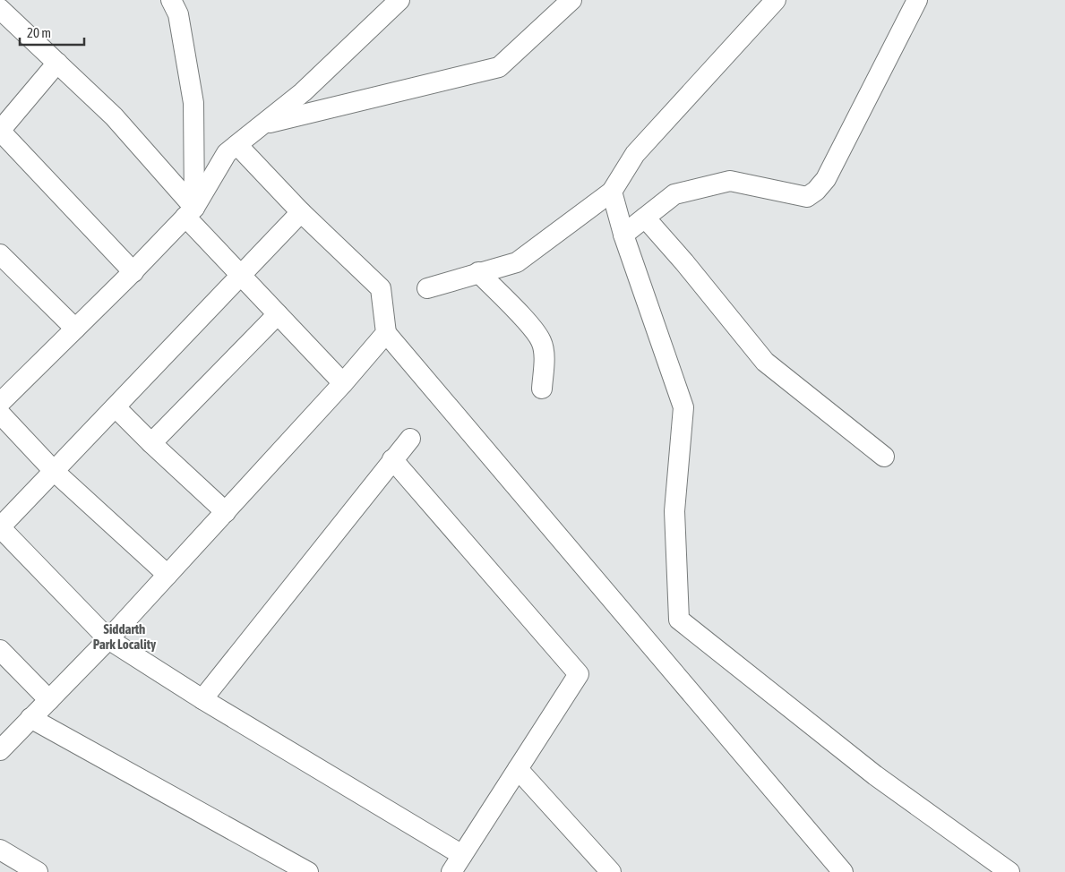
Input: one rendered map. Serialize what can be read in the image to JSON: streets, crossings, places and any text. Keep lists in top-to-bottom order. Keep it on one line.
{"districts":["Siddarth Park Locality"],"scale_bar":"20 m"}
